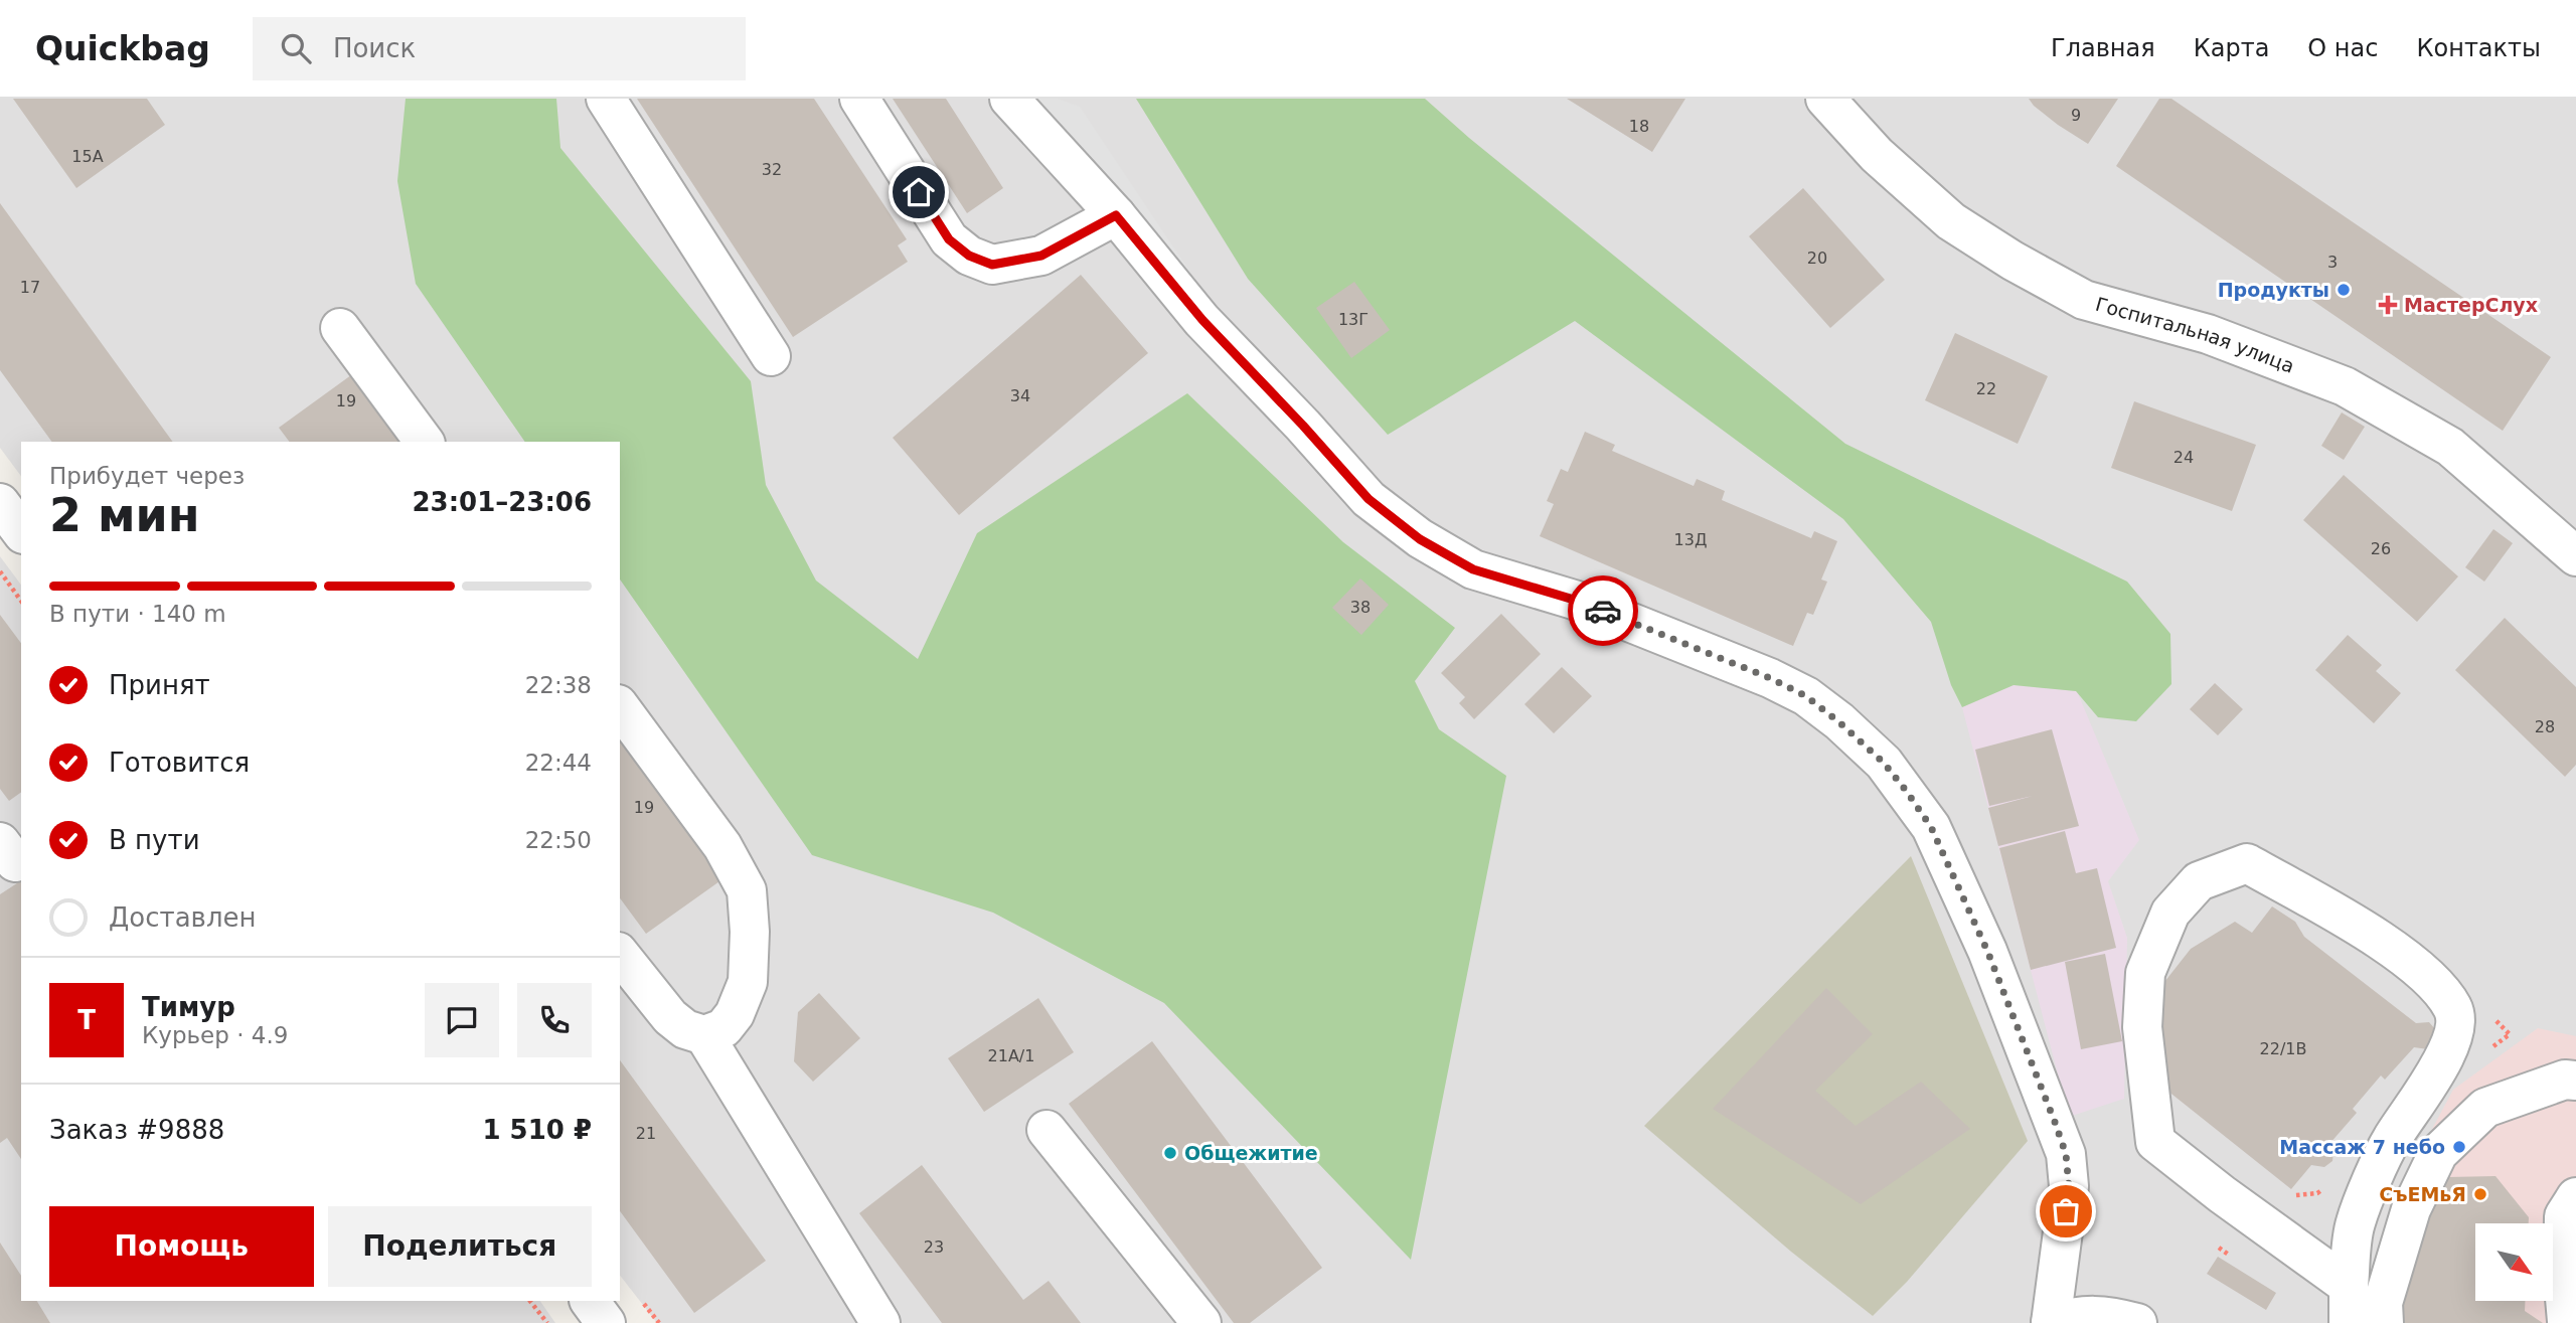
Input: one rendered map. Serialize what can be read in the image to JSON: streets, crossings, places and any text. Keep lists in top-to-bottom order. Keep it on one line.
{"streets":{"street":["Госпитальная улица"]},"places":{"other":["Продукты","Массаж 7 небо","Общежитие","СъЕМьЯ"],"health":["МастерСлух"]},"house_numbers":["9","18","15А","32","20","3","17","13Г","22","34","19","24","13Д","26","38","28","19","22/1В","21А/1","21","23"],"north":"bottom right","page":{"header":"Quickbag","search":"Поиск","nav":["Главная","Карта","О нас","Контакты"],"heading":["2 мин","Прибудет через","23:01–23:06"],"panel":["Тимур","Курьер · 4.9","Заказ #9888","1 510 ₽"],"bar":"В пути · 140 m","list":[["Принят","22:38"],["Готовится","22:44"],["В пути","22:50"],"Доставлен"],"round":"Т","buttons":["Помощь","Поделиться"]}}
